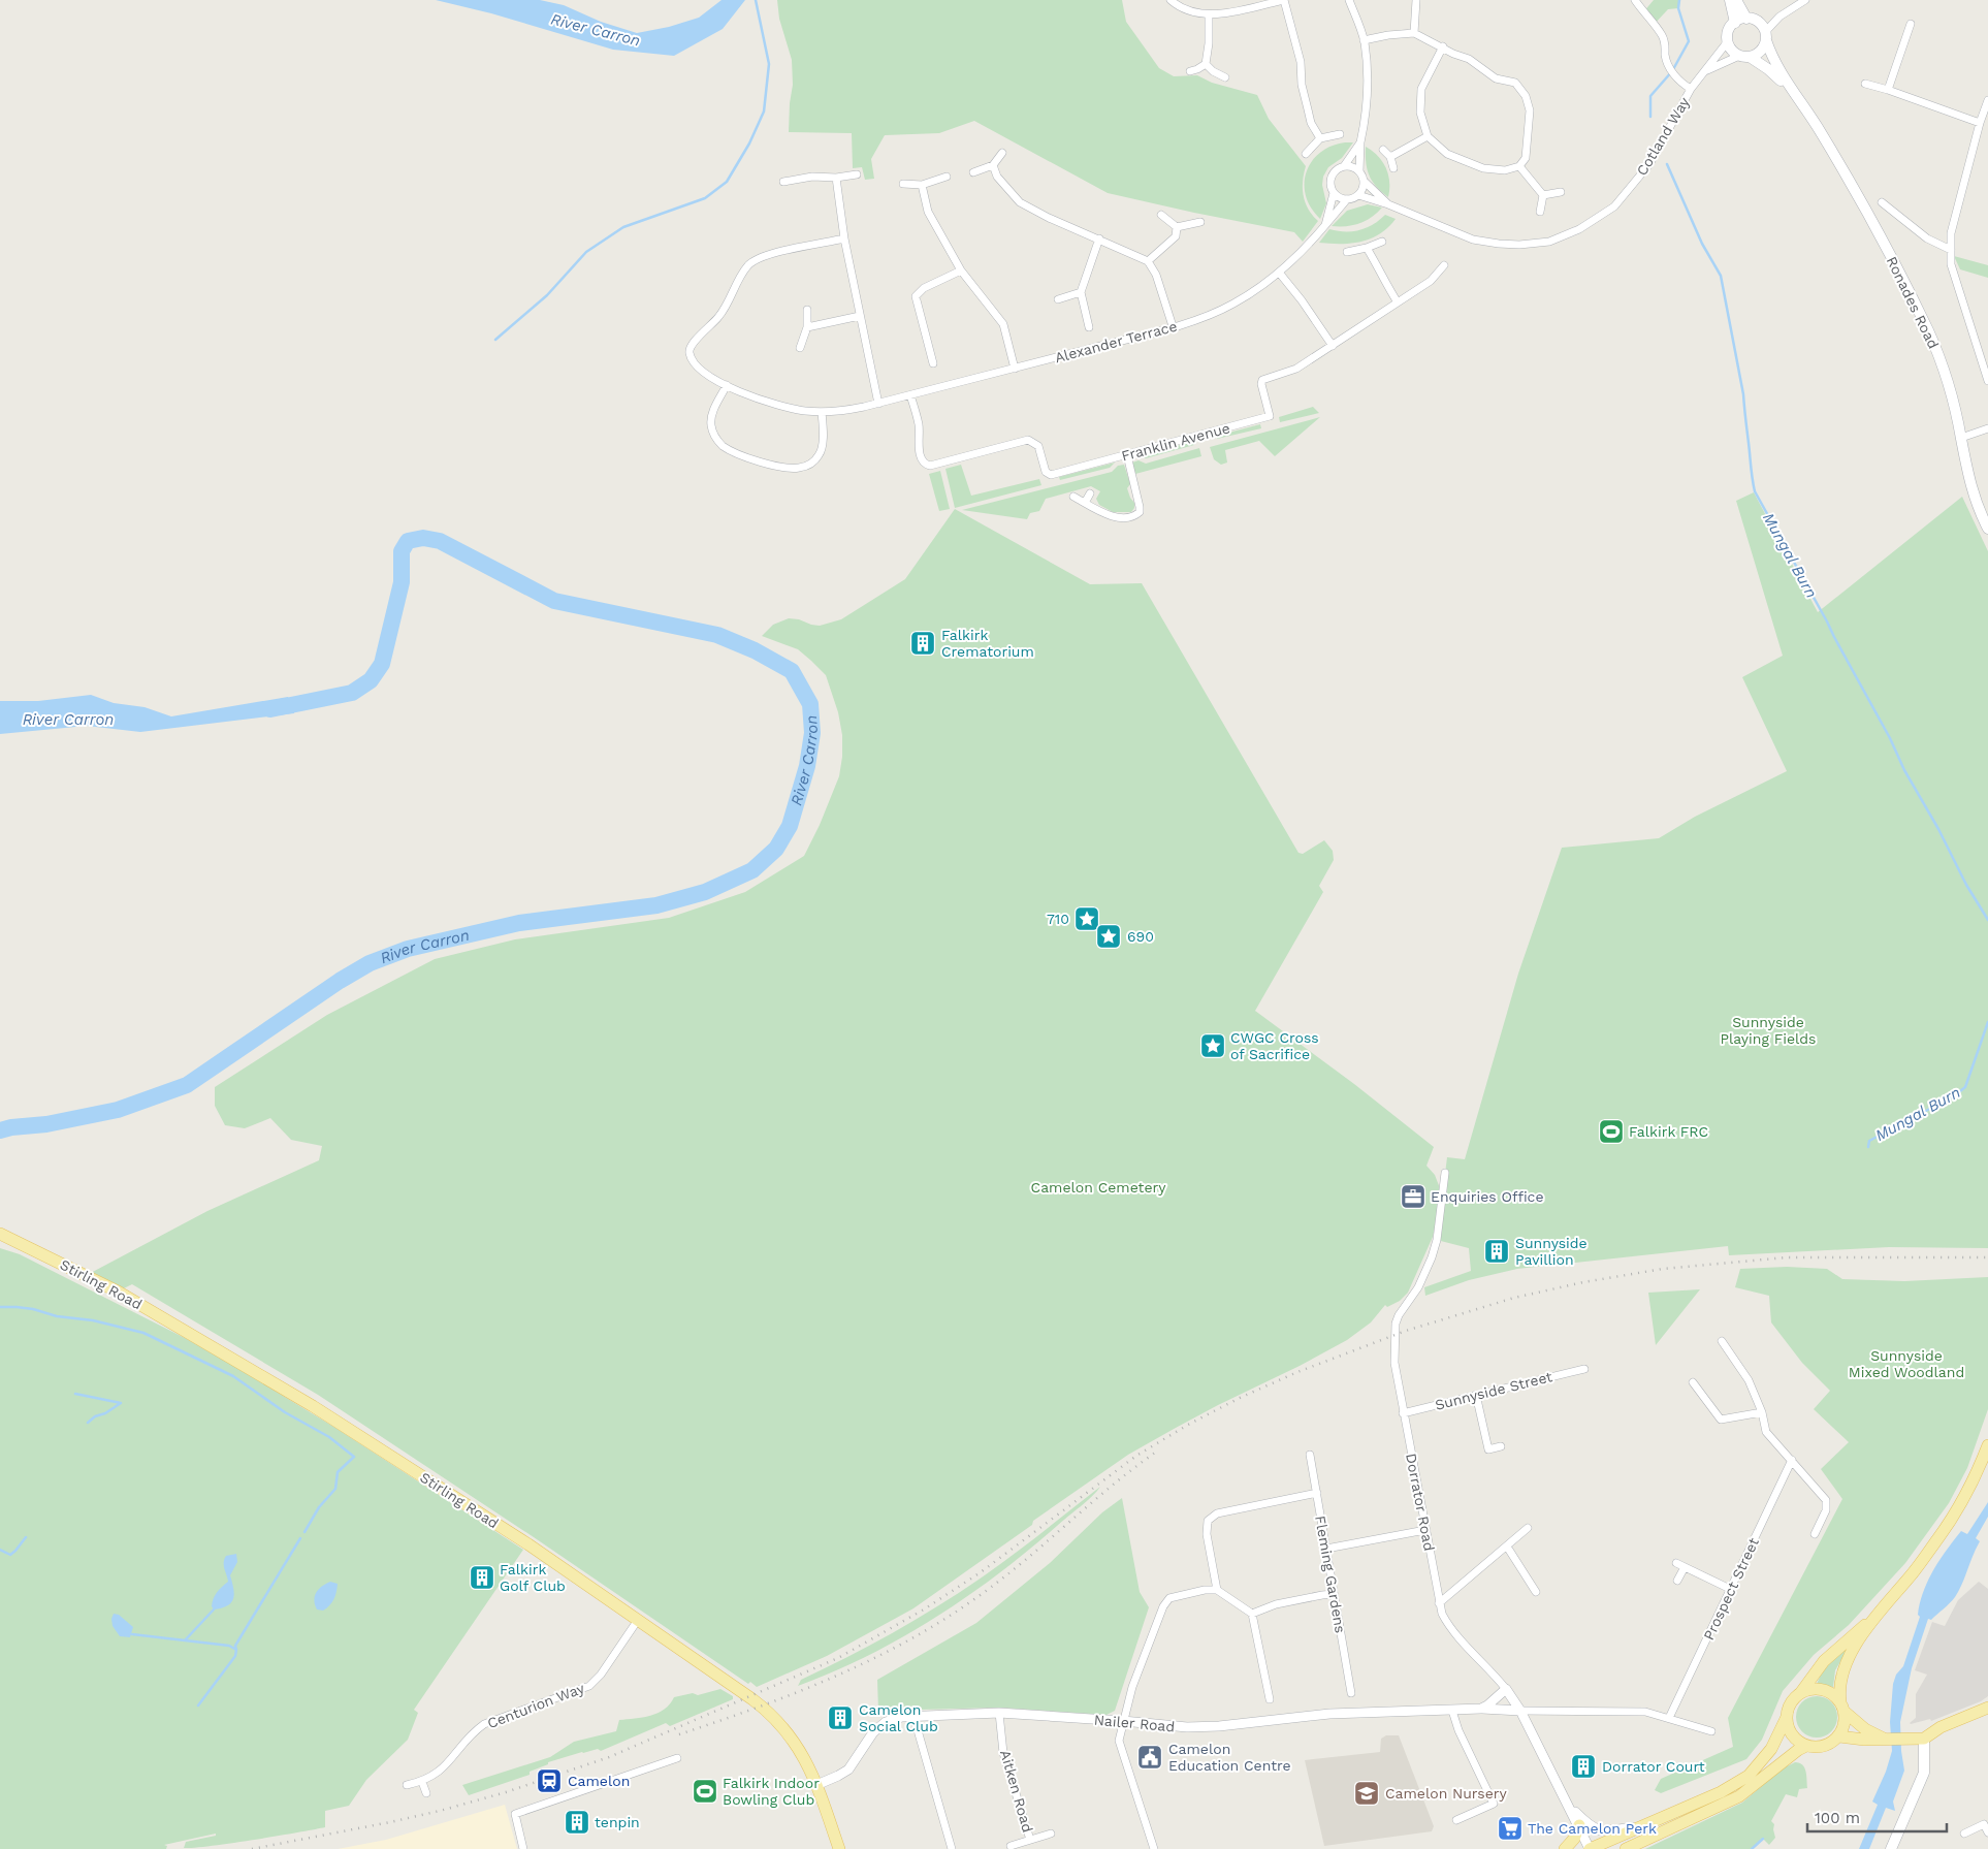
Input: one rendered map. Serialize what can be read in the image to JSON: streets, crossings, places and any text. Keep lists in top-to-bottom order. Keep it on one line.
{"streets":{"main road":["Ronades Road","Stirling Road"],"street":["Cotland Way","Alexander Terrace","Franklin Avenue","Sunnyside Street","Dorrator Road","Fleming Gardens","Prospect Street","Centurion Way","Nailer Road","Aitken Road"]},"crossings":[["Cotland Way","Ronades Road"],["Cotland Way","Alexander Terrace"],["Alexander Terrace","Franklin Avenue"],["Stirling Road","Centurion Way"],["Stirling Road","Nailer Road"],["Sunnyside Street","Dorrator Road"],["Dorrator Road","Nailer Road"],["Nailer Road","Aitken Road"]],"water":["River Carron","Mungal Burn"],"parks":["Sunnyside Playing Fields","Camelon Cemetery","Sunnyside Mixed Woodland"],"places":{"building":["Falkirk Crematorium","Sunnyside Pavillion","Falkirk Golf Club","Camelon Social Club","Dorrator Court","tenpin"],"place":["710","690","CWGC Cross of Sacrifice"],"sports":["Falkirk FRC","Falkirk Indoor Bowling Club"],"office":["Enquiries Office"],"public building":["Camelon Education Centre"],"station":["Camelon"],"school or university":["Camelon Nursery"],"supermarket":["The Camelon Perk"]},"scale_bar":"100 m"}
